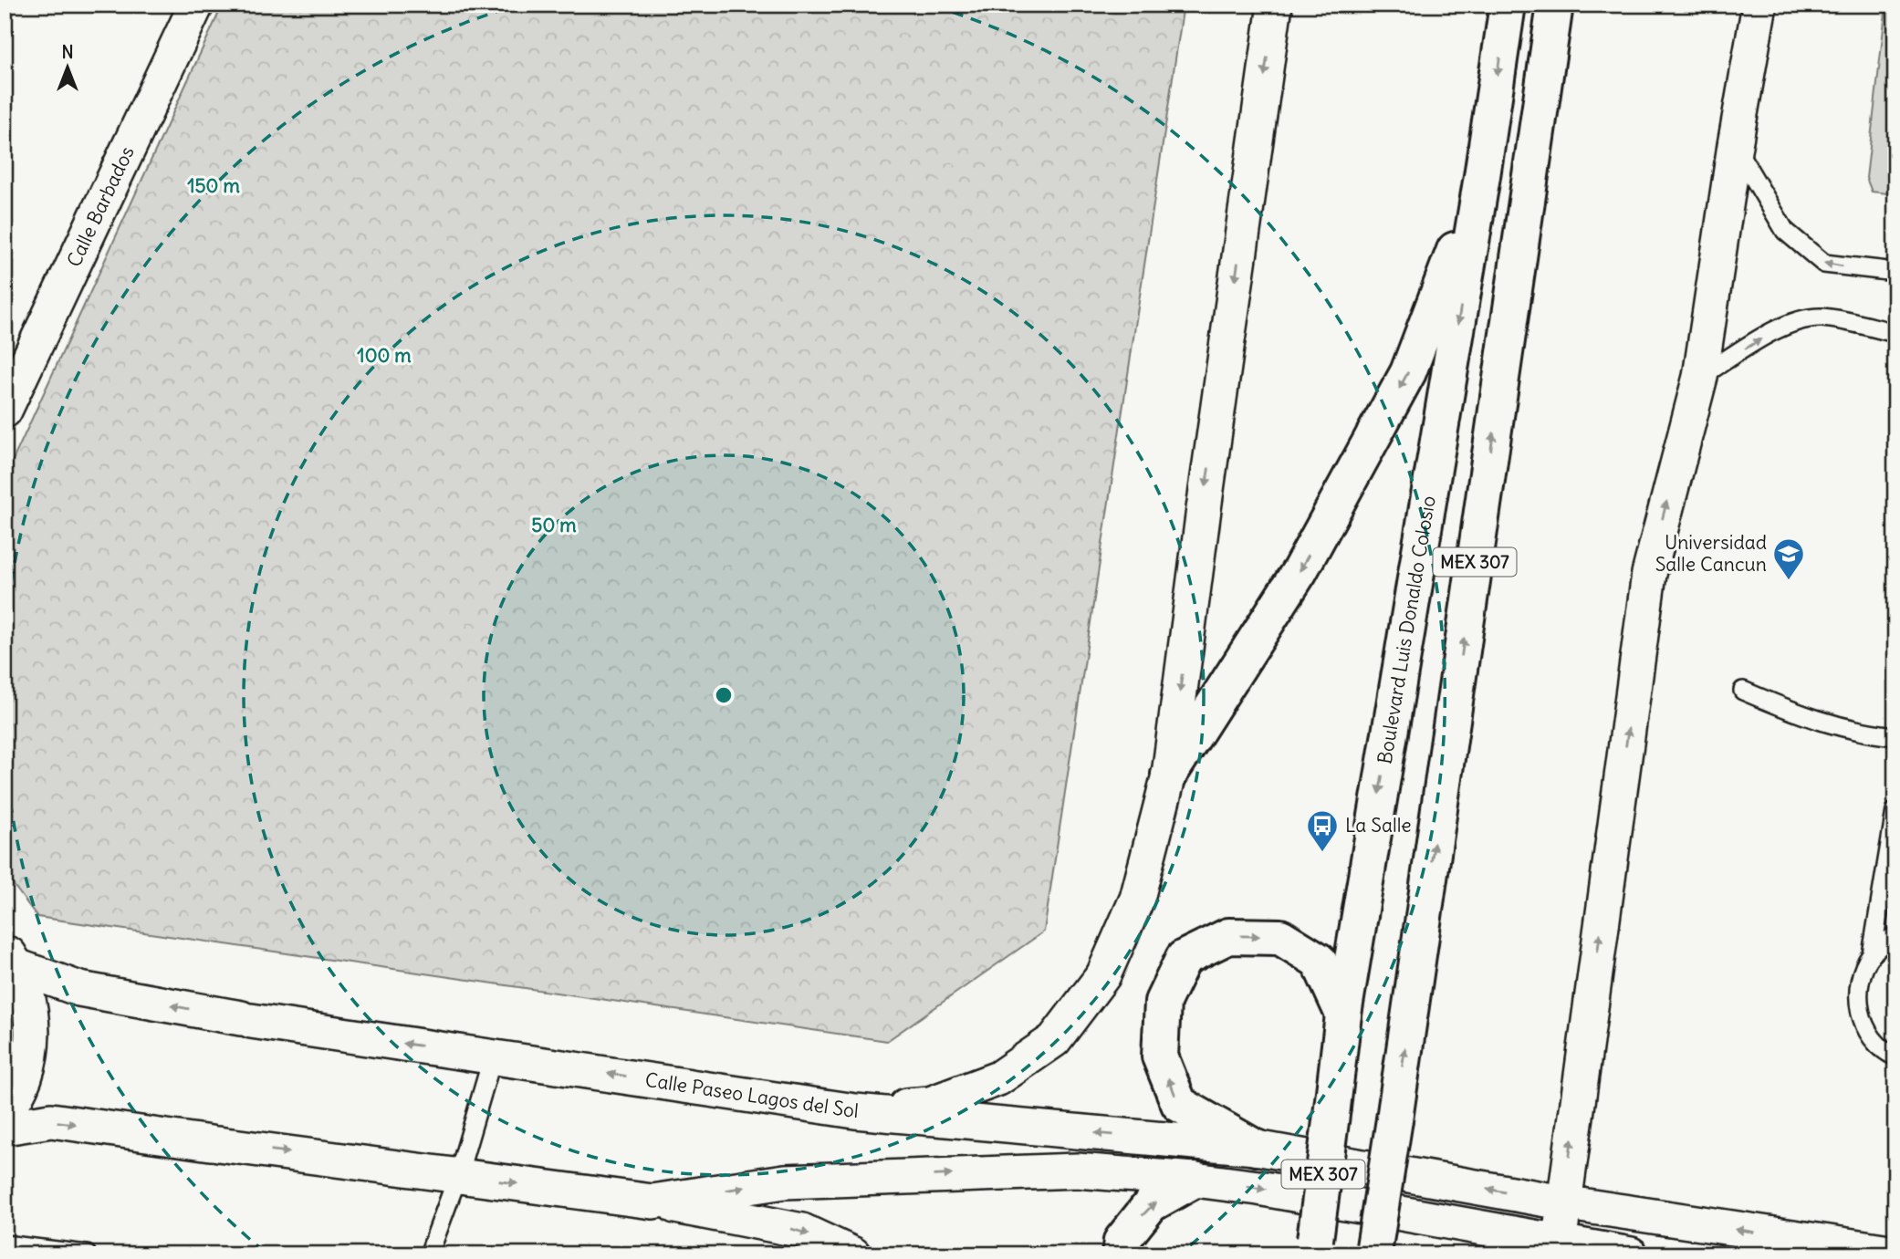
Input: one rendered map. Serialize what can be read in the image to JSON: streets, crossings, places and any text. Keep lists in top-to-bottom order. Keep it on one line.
{"streets":{"main road":["MEX 307","Boulevard Luis Donaldo Colosio"],"street":["Calle Barbados","Calle Paseo Lagos del Sol"]},"places":{"school or university":["Universidad Salle Cancun"],"bus stop":["La Salle"]},"north":"top","rings":["150 m","100 m","50 m"]}
